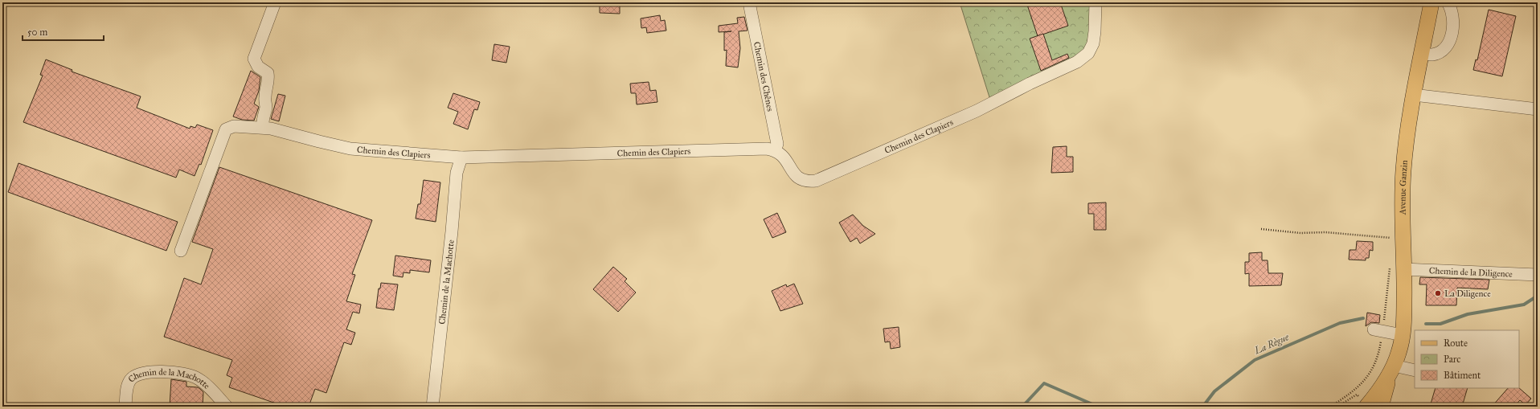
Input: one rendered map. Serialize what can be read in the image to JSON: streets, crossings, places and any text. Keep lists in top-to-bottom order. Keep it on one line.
{"streets":{"main road":["Avenue Ganzin"],"street":["Chemin des Chênes","Chemin des Clapiers","Chemin de la Diligence","Chemin de la Machotte"]},"crossings":[["Chemin des Chênes","Chemin des Clapiers"],["Chemin des Clapiers","Chemin de la Machotte"],["Avenue Ganzin","Chemin de la Diligence"]],"water":["La Règue"],"places":["La Diligence"],"legend":["Route","Parc","Bâtiment"],"scale_bar":"50 m"}
